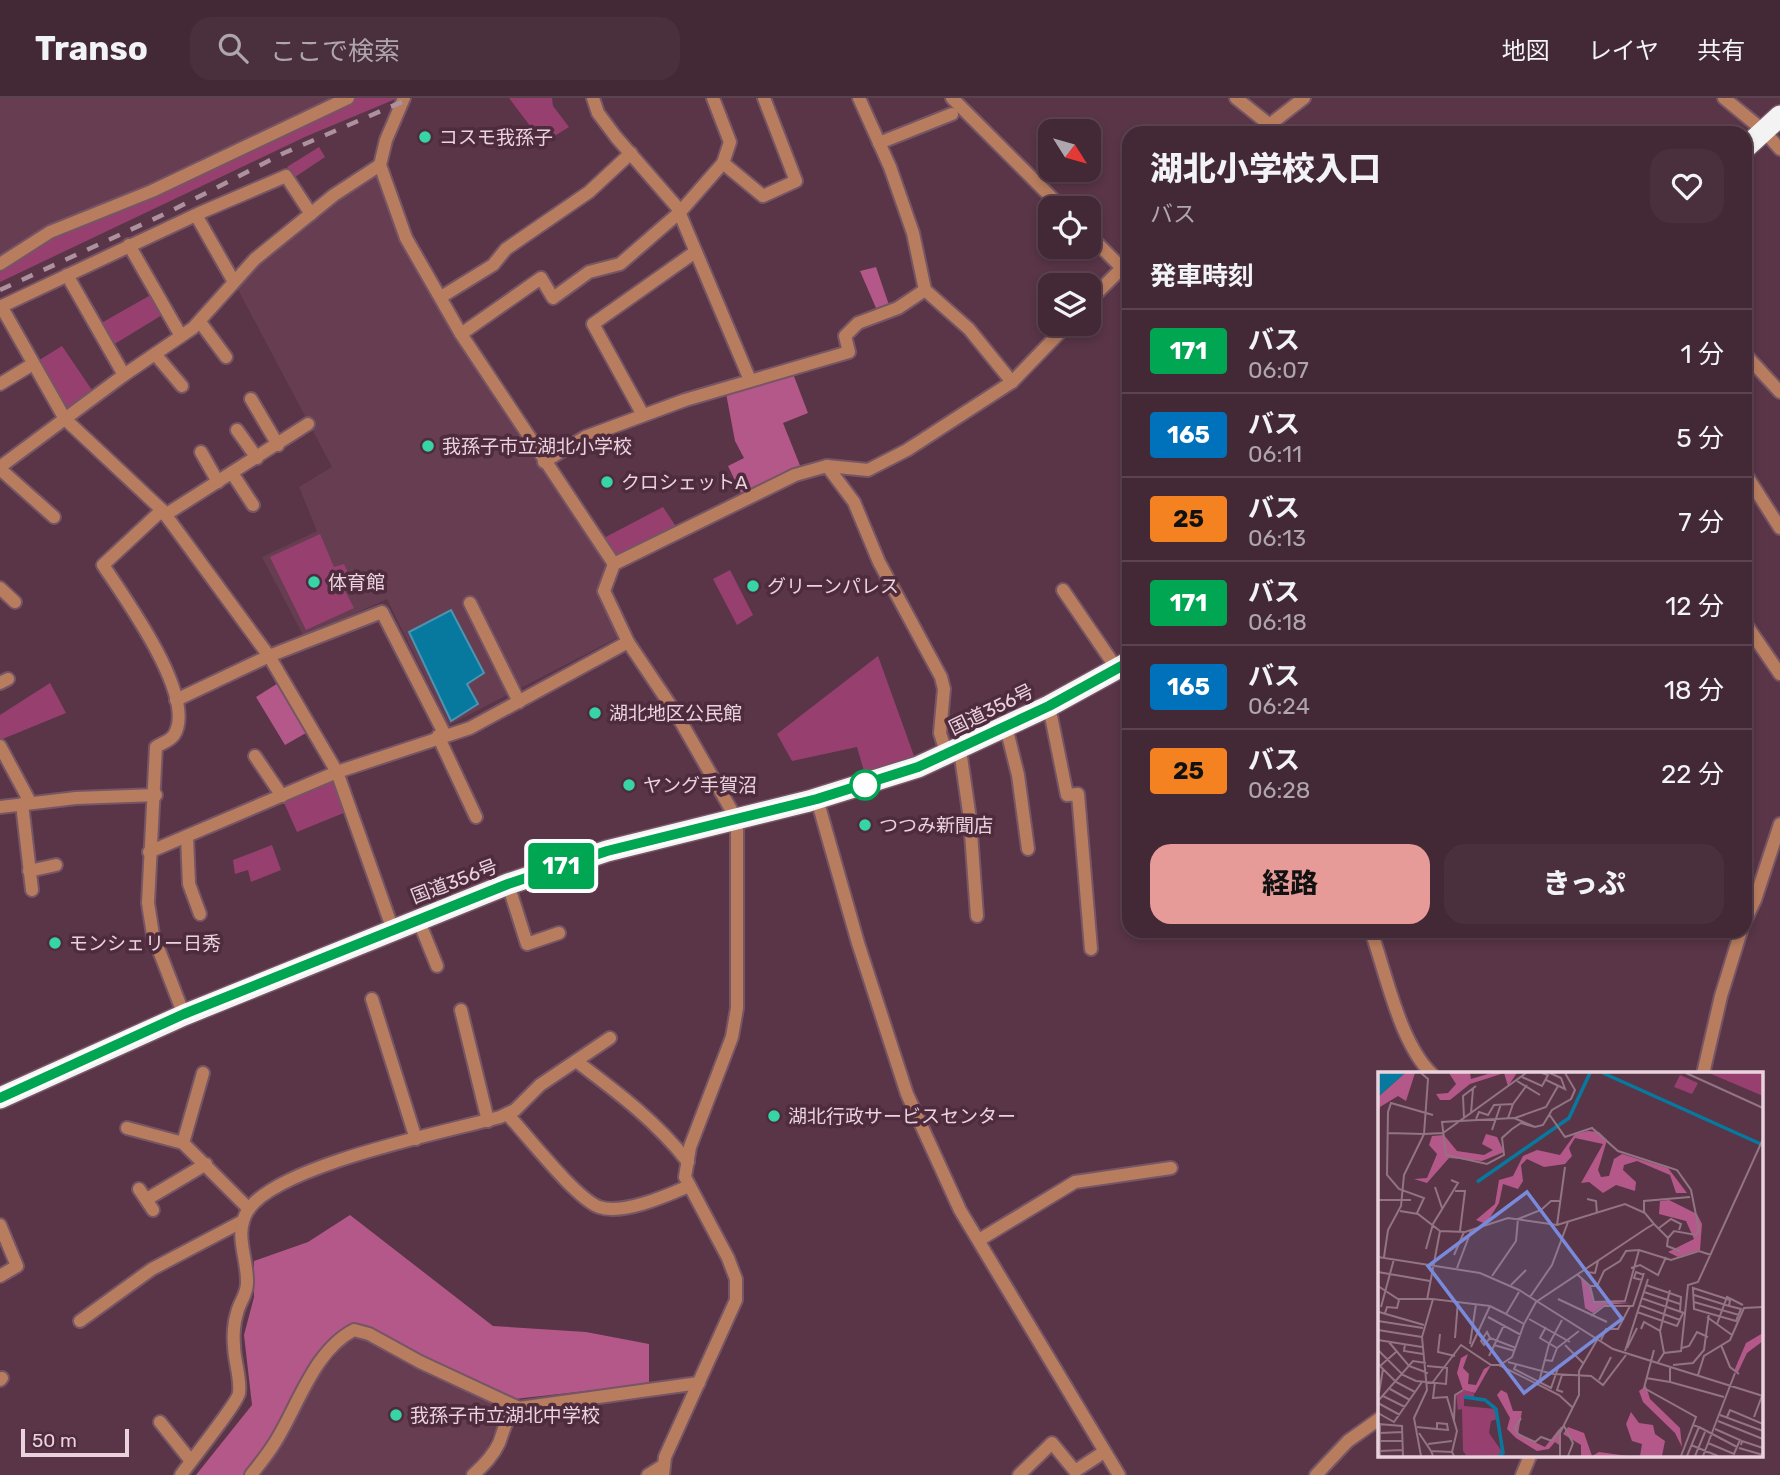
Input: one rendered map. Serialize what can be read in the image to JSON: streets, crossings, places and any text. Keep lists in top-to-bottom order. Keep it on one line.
{"streets":{"highway":["国道356号"]},"places":["コスモ我孫子","我孫子市立湖北小学校","クロシェットA","体育館","グリーンパレス","湖北地区公民館","ヤング手賀沼","つつみ新聞店","モンシェリー日秀","湖北行政サービスセンター","我孫子市立湖北中学校"],"lines":["bus line 171"],"scale_bar":"50 m","north":"bottom right","page":{"header":"Transo","search":"ここで検索","nav":["地図","レイヤ","共有"],"on_map":"171","heading":[["湖北小学校入口","バス"],"発車時刻"],"list":[{"mark":"171","name":"バス","note":"06:07","value":"1 分"},{"mark":"165","name":"バス","note":"06:11","value":"5 分"},{"mark":"25","name":"バス","note":"06:13","value":"7 分"},{"mark":"171","name":"バス","note":"06:18","value":"12 分"},{"mark":"165","name":"バス","note":"06:24","value":"18 分"},{"mark":"25","name":"バス","note":"06:28","value":"22 分"}],"buttons":["経路","きっぷ"],"scale":"50 m"}}
